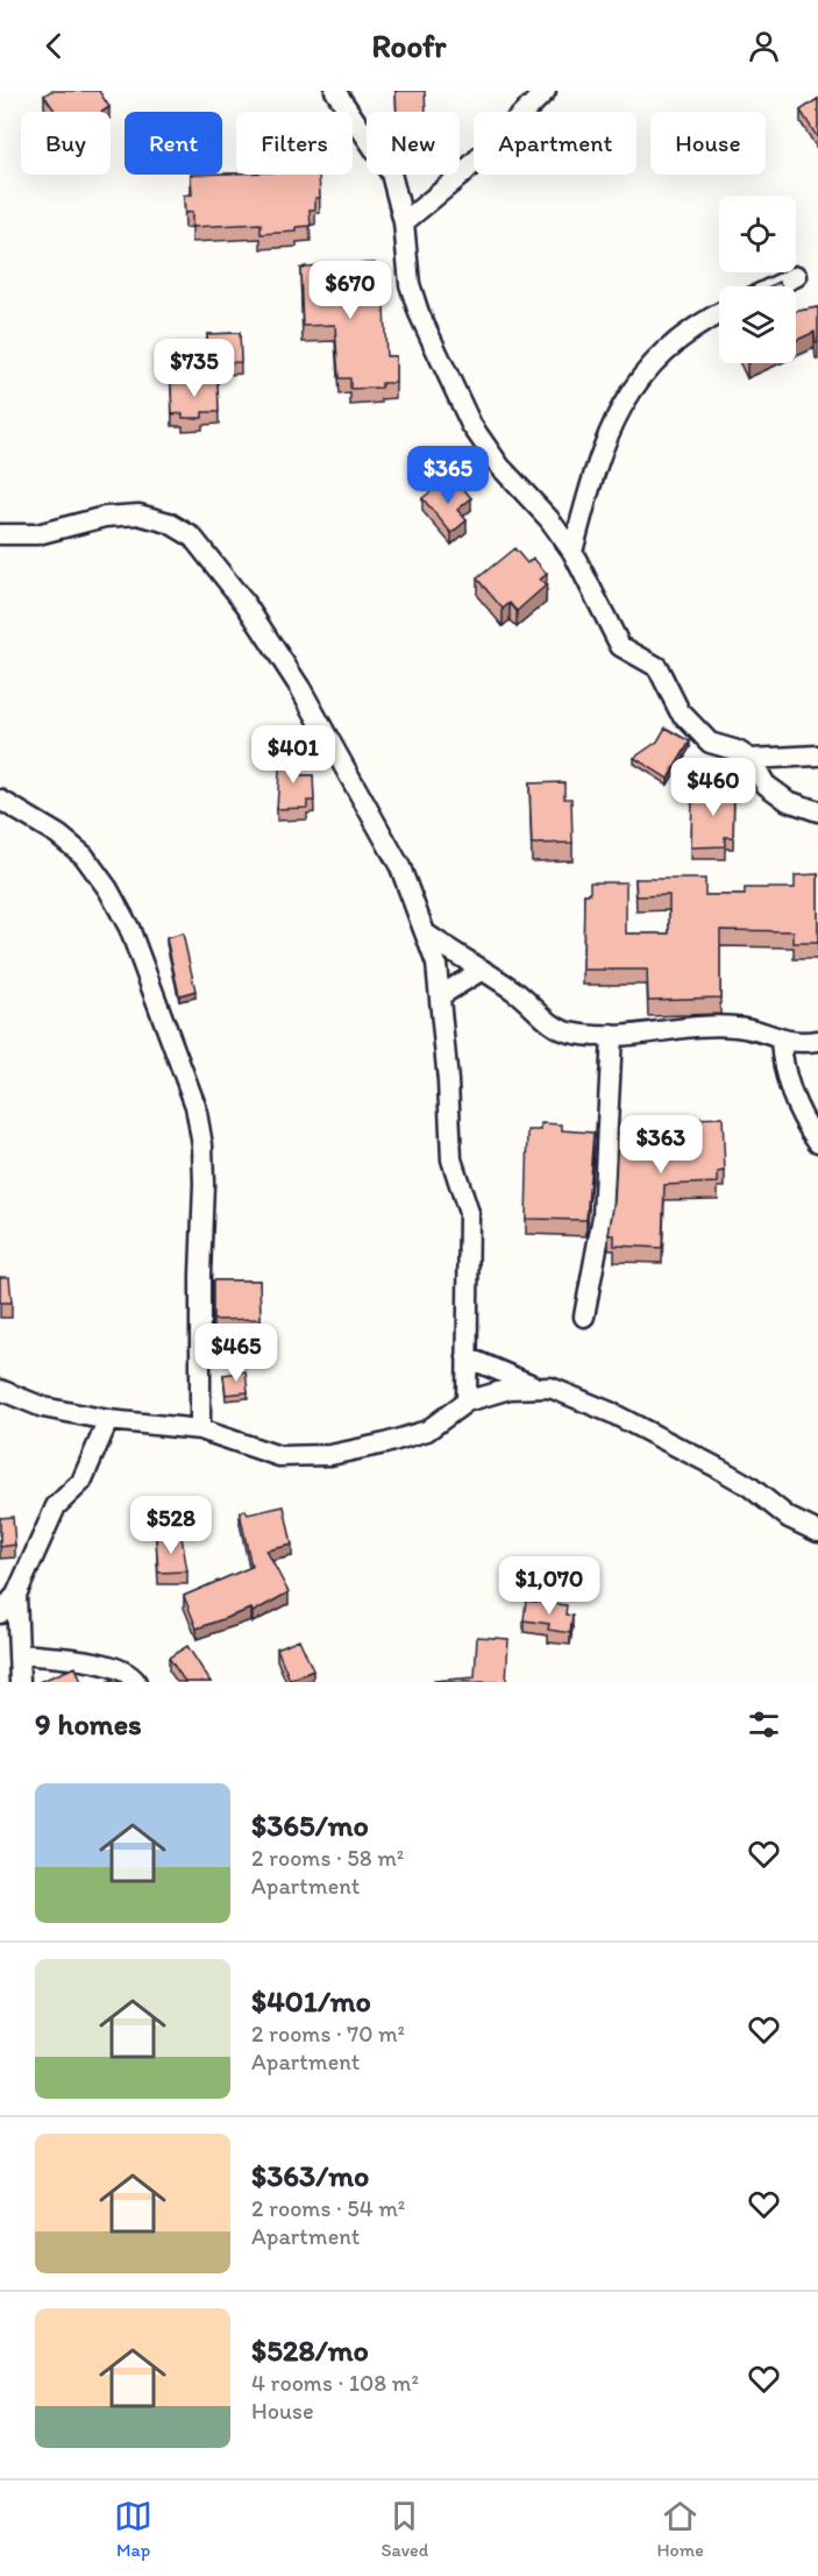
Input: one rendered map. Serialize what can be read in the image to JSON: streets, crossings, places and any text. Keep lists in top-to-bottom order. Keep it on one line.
{"page":{"header":"Roofr","chip":["Buy","Rent","Filters","New","Apartment","House"],"price":["$670","$735","$365","$401","$460","$363","$465","$528","$1,070"],"heading":"9 homes","list":[{"name":"$365/mo","note":"2 rooms · 58 m² · Apartment"},{"name":"$401/mo","note":"2 rooms · 70 m² · Apartment"},{"name":"$363/mo","note":"2 rooms · 54 m² · Apartment"},{"name":"$528/mo","note":"4 rooms · 108 m² · House"}],"tabs":["Map","Saved","Home"]}}
